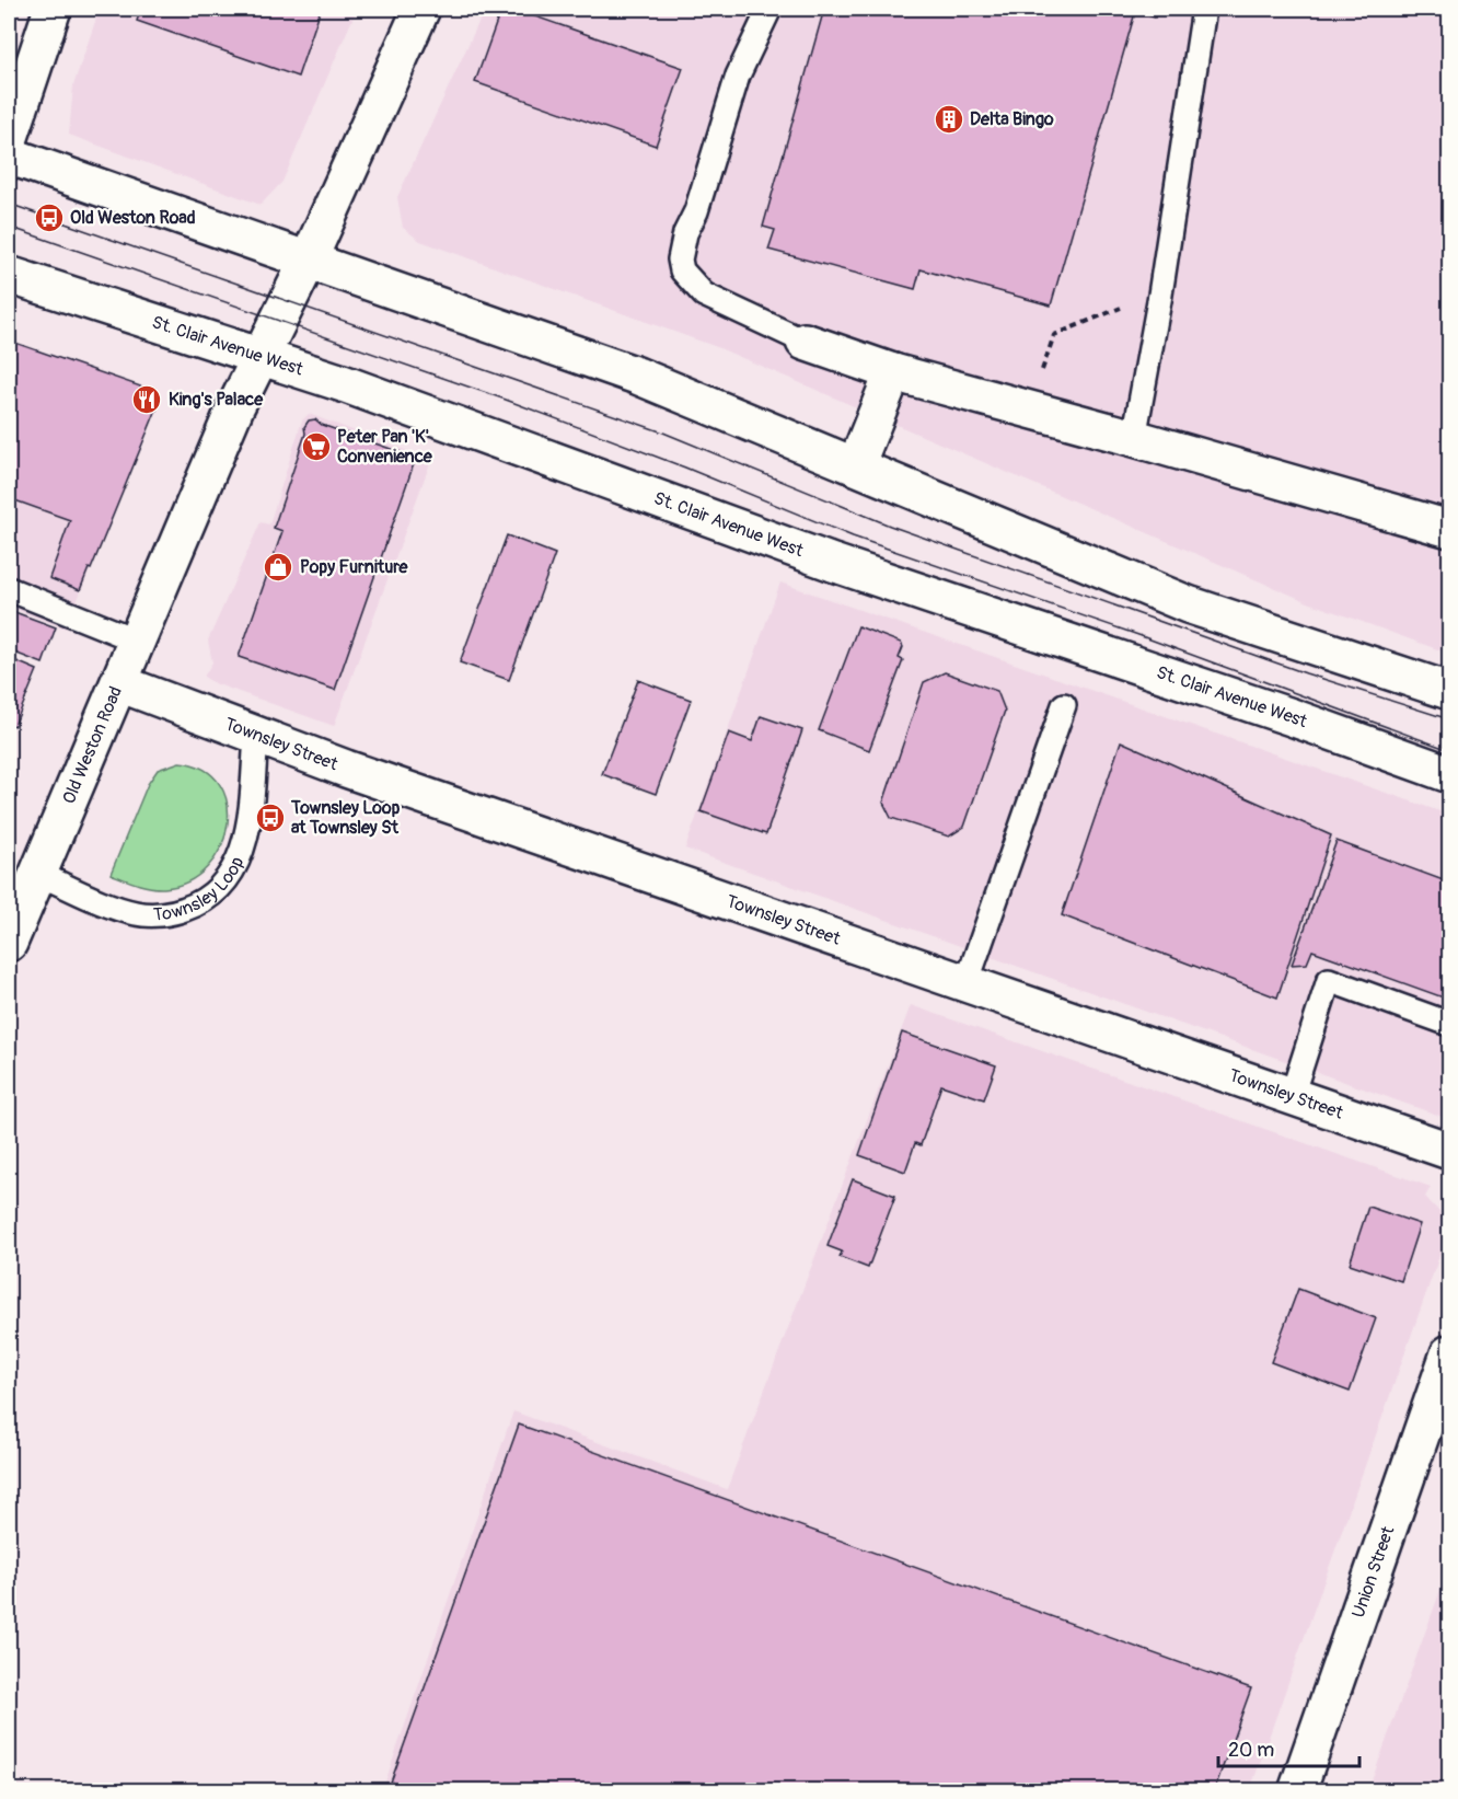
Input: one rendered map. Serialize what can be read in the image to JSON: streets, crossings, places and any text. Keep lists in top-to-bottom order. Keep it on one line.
{"streets":{"main road":["St. Clair Avenue West","Old Weston Road","Townsley Street","Union Street"],"lane":["Townsley Loop"]},"crossings":[["St. Clair Avenue West","Old Weston Road"],["Old Weston Road","Townsley Street"],["Old Weston Road","Townsley Loop"],["Townsley Street","Townsley Loop"]],"places":{"building":["Delta Bingo"],"bus stop":["Old Weston Road","Townsley Loop at Townsley St"],"restaurant":["King's Palace"],"supermarket":["Peter Pan 'K' Convenience"],"shop":["Popy Furniture"]},"scale_bar":"20 m"}
